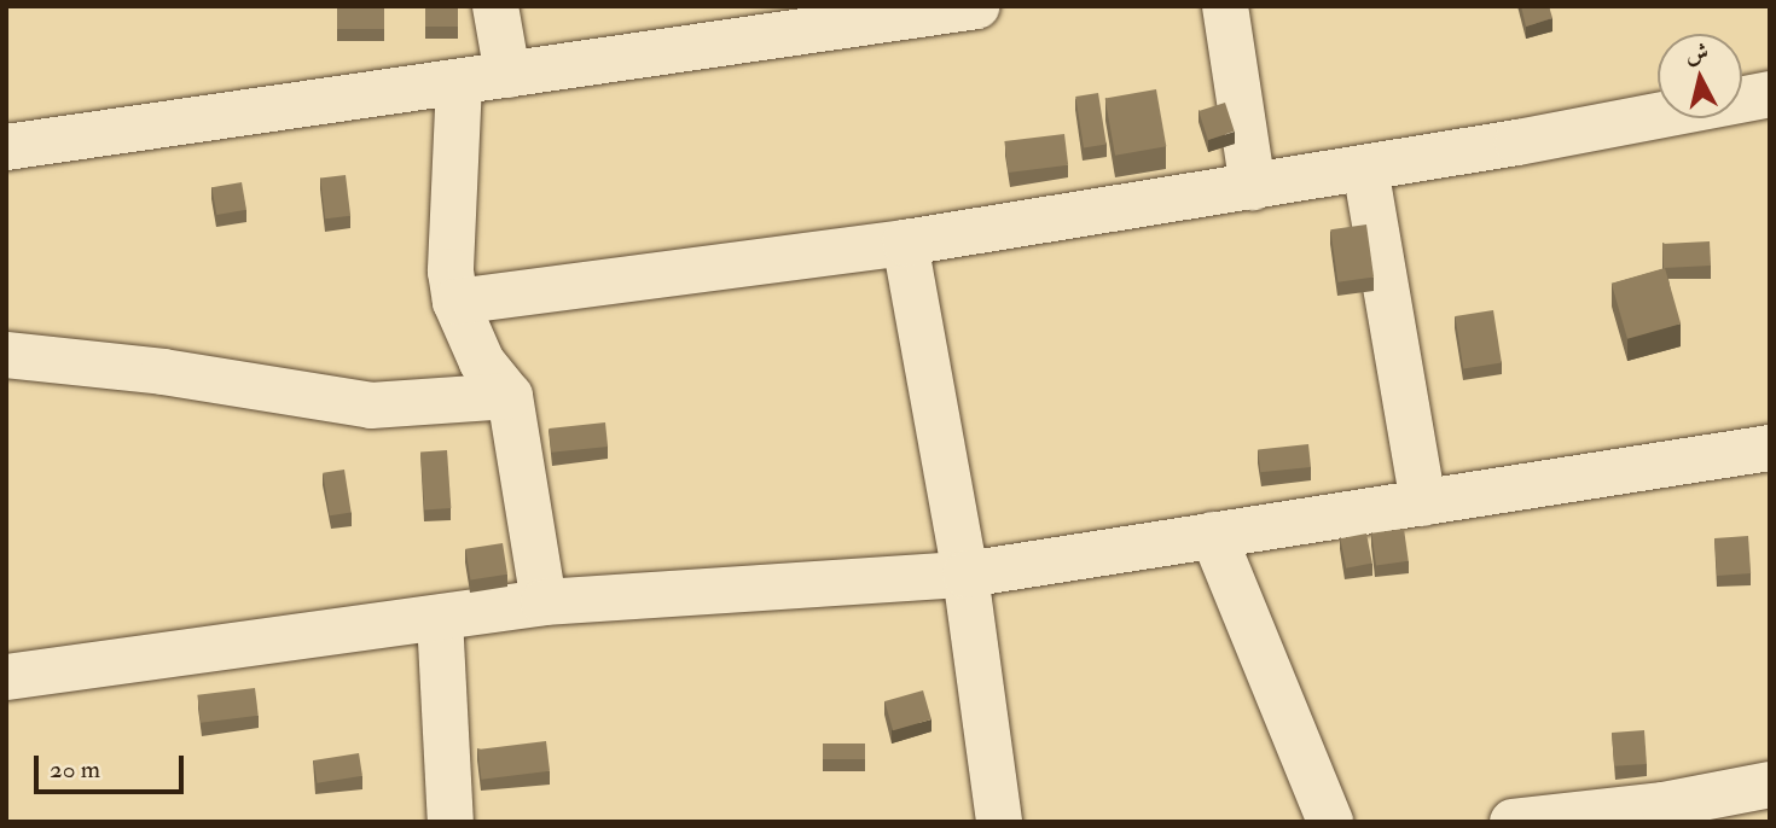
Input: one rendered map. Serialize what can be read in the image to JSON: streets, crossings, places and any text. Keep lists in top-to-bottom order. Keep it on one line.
{"scale_bar":"20 m","north":"top"}
